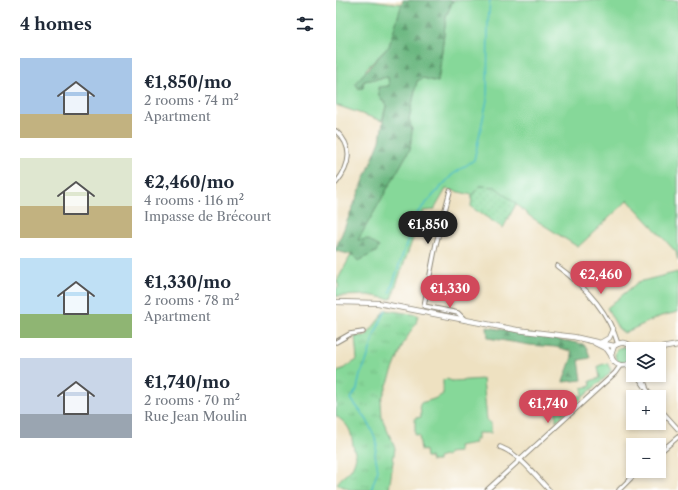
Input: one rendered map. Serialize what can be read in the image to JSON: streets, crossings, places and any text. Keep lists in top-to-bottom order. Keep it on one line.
{"page":{"heading":"4 homes","list":[{"name":"€1,850/mo","note":"2 rooms · 74 m² · Apartment"},{"name":"€2,460/mo","note":"4 rooms · 116 m² · Impasse de Brécourt"},{"name":"€1,330/mo","note":"2 rooms · 78 m² · Apartment"},{"name":"€1,740/mo","note":"2 rooms · 70 m² · Rue Jean Moulin"}],"price":["€1,850","€2,460","€1,330","€1,740"],"map_buttons":["+","−"]}}
